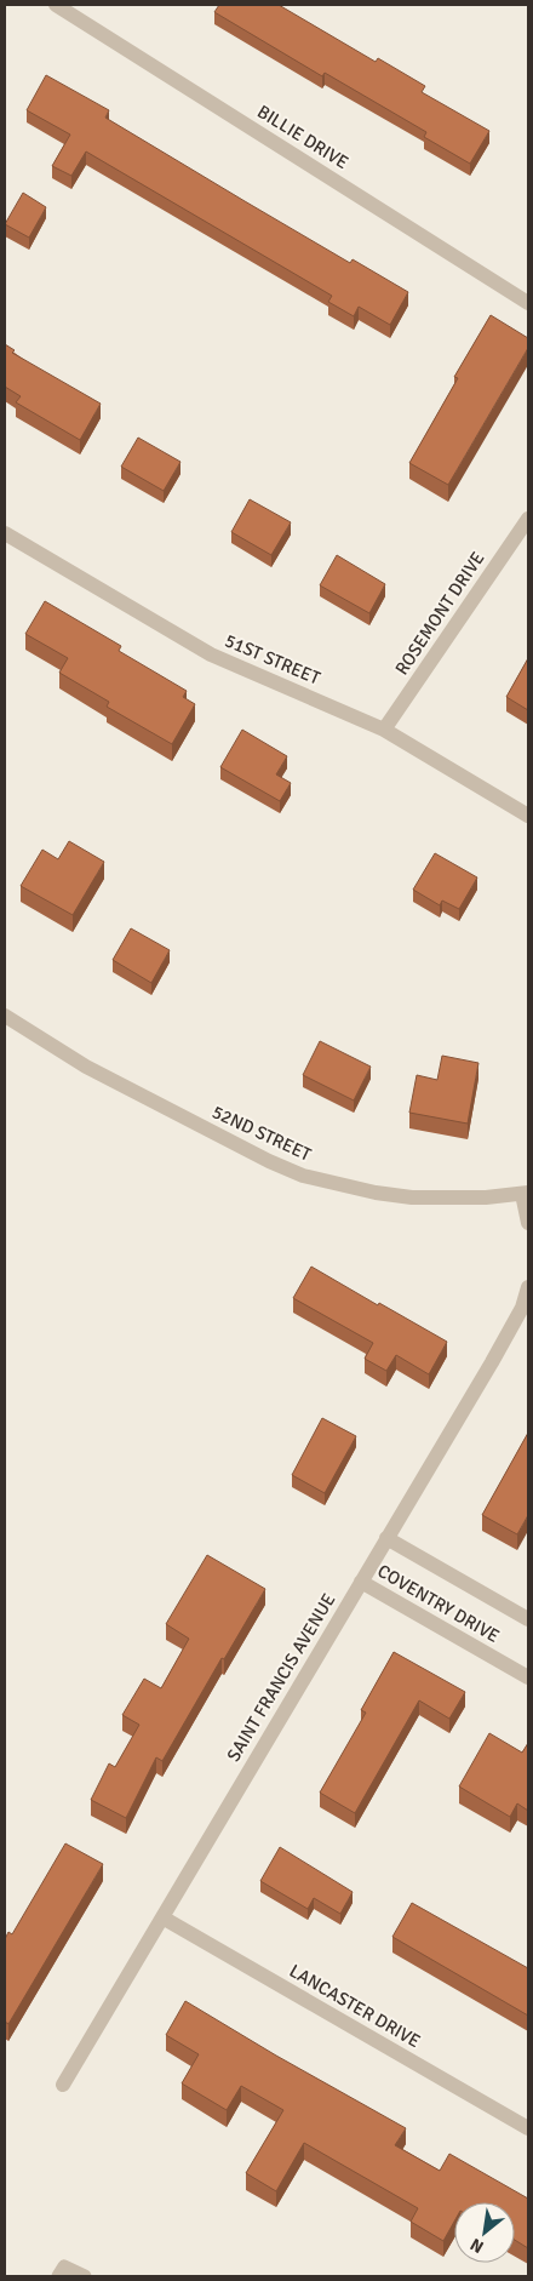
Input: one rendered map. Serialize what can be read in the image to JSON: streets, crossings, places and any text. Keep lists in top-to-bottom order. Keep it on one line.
{"streets":{"street":["BILLIE DRIVE","ROSEMONT DRIVE","51ST STREET","52ND STREET","COVENTRY DRIVE","SAINT FRANCIS AVENUE","LANCASTER DRIVE"]},"crossings":[["ROSEMONT DRIVE","51ST STREET"],["COVENTRY DRIVE","SAINT FRANCIS AVENUE"],["SAINT FRANCIS AVENUE","LANCASTER DRIVE"]],"north":"bottom left"}
